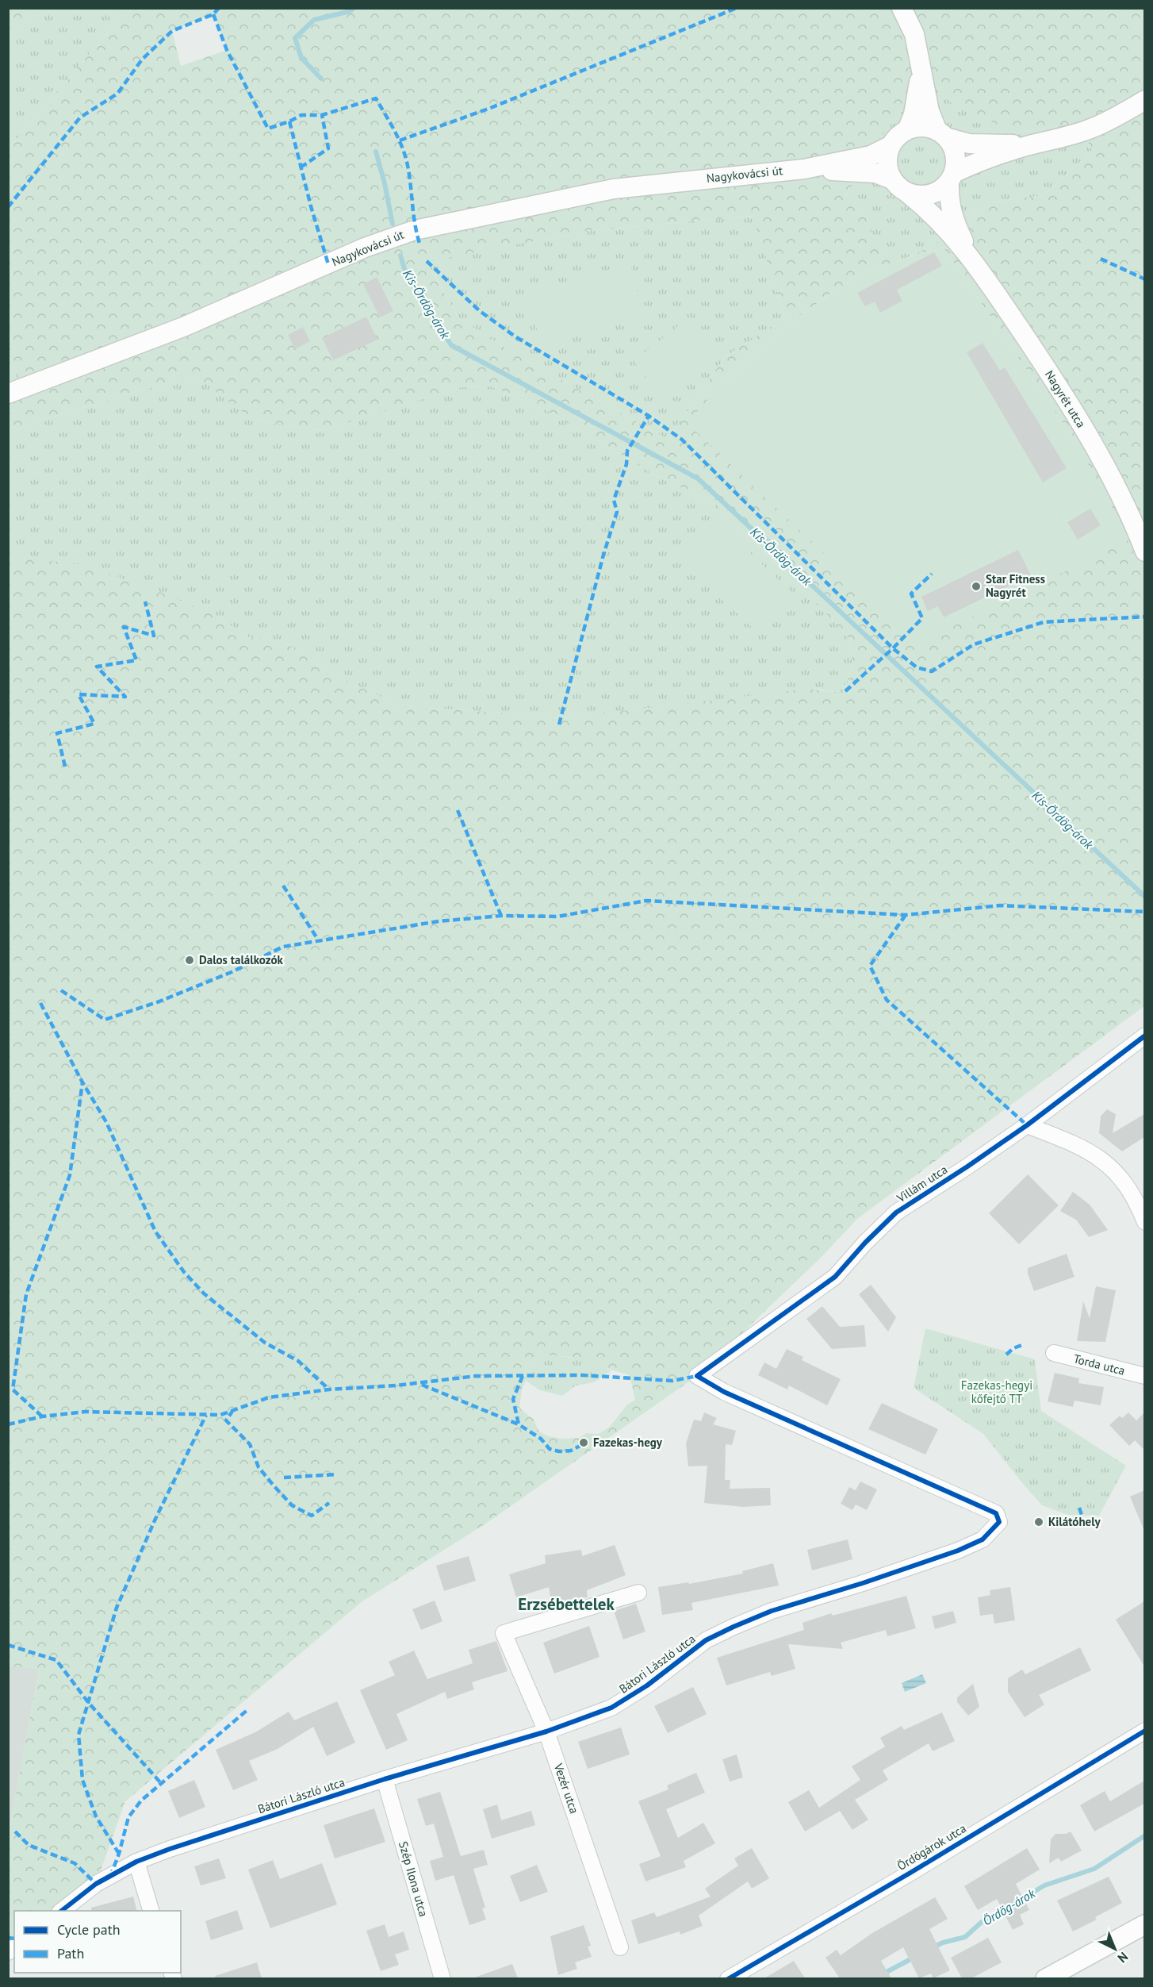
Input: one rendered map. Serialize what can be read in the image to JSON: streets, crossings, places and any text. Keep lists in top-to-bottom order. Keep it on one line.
{"streets":{"street":["Nagykovácsi út","Nagyrét utca","Villám utca","Torda utca","Bátori László utca","Vezér utca","Ördögárok utca","Szép Ilona utca"]},"crossings":[["Nagykovácsi út","Nagyrét utca"],["Villám utca","Bátori László utca"],["Bátori László utca","Vezér utca"],["Bátori László utca","Szép Ilona utca"]],"districts":["Erzsébettelek"],"water":["Kis-Ördög-árok","Ördög-árok"],"parks":["Fazekas-hegyi kőfejtő TT"],"places":["Star Fitness Nagyrét","Dalos találkozók","Fazekas-hegy","Kilátóhely"],"legend":["Cycle path","Path"],"north":"bottom right"}
